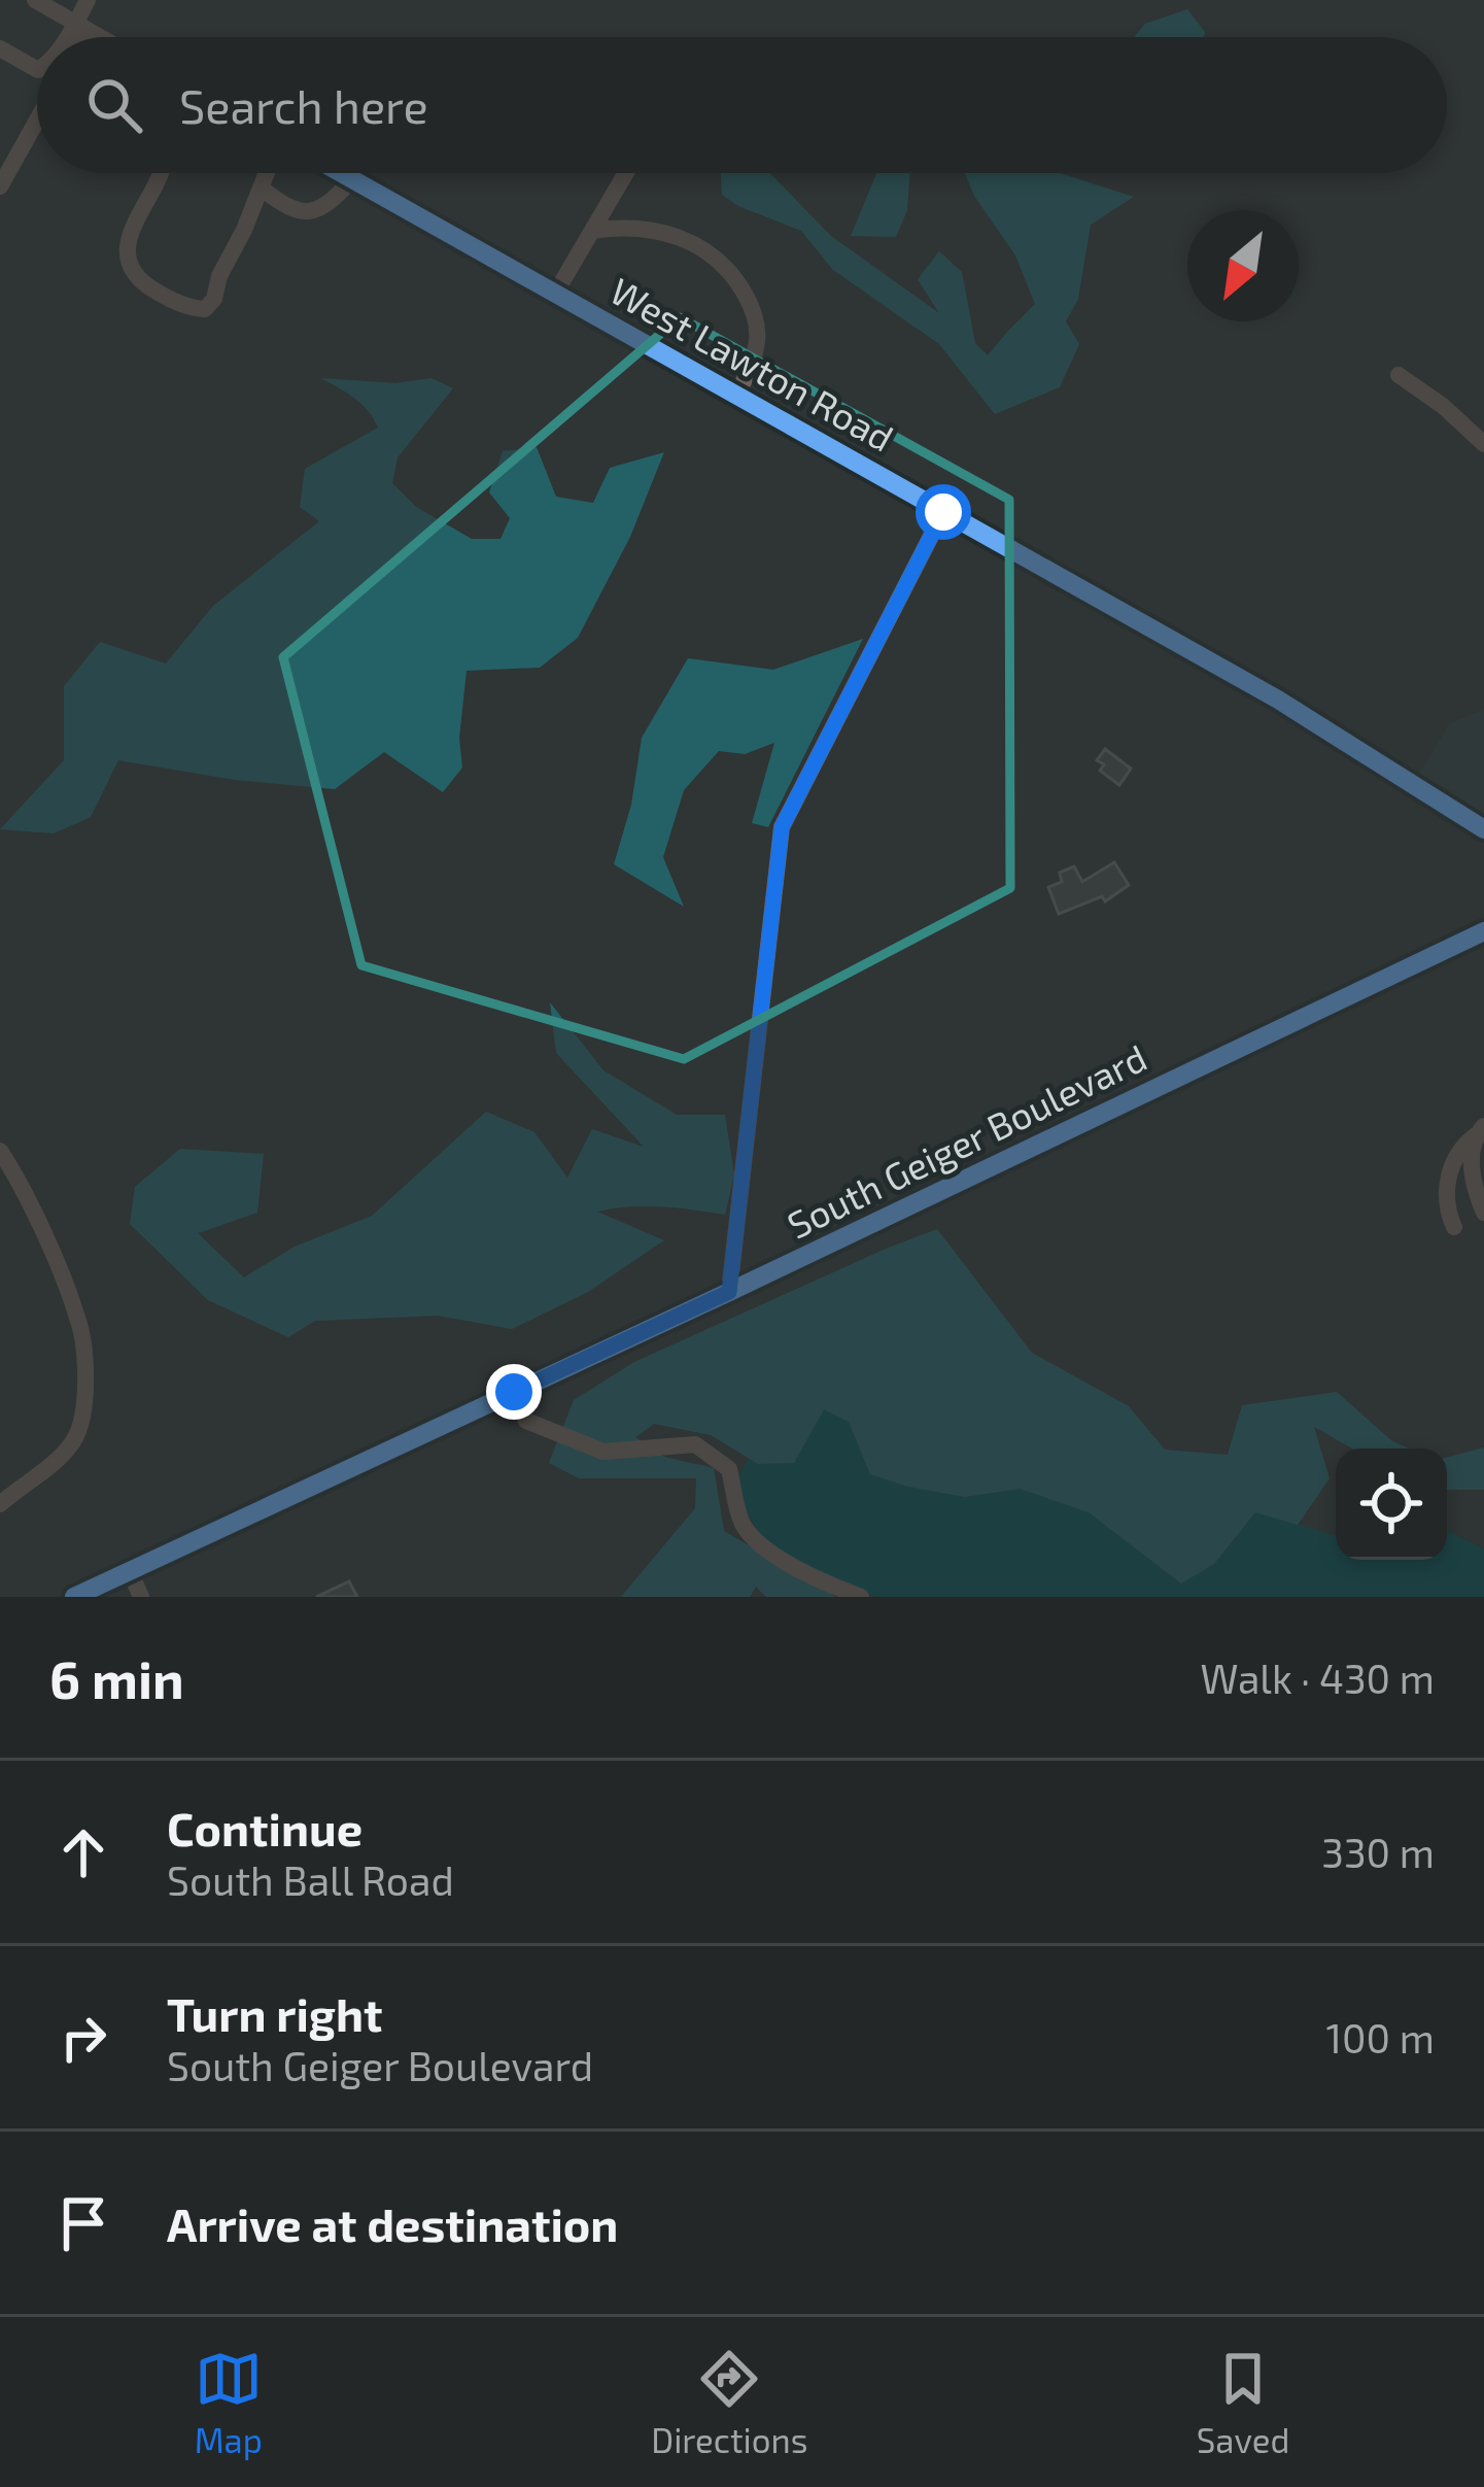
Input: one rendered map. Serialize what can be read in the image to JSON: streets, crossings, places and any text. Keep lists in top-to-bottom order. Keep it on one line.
{"streets":{"street":["West Lawton Road","South Geiger Boulevard"]},"north":"bottom left","page":{"search":"Search here","heading":["6 min","Walk · 430 m"],"list":[["Continue","South Ball Road","330 m"],["Turn right","South Geiger Boulevard","100 m"],"Arrive at destination"],"nav":["Map","Directions","Saved"]}}
